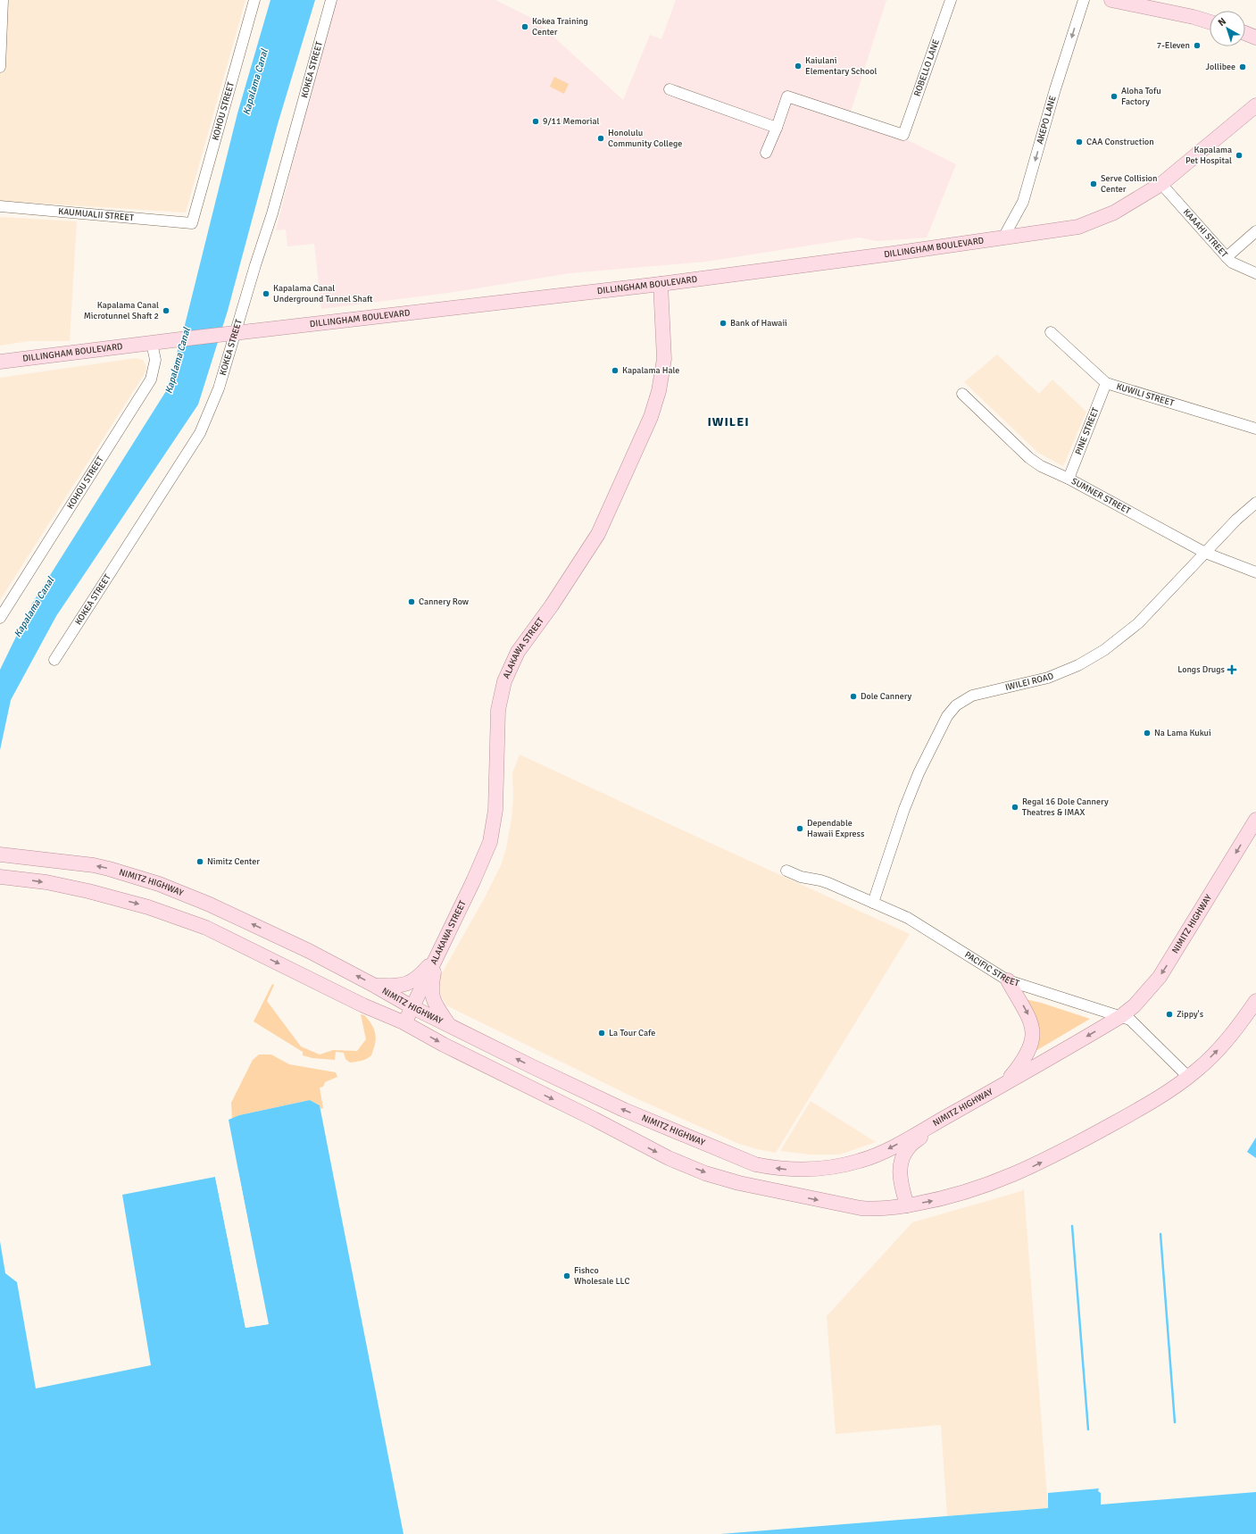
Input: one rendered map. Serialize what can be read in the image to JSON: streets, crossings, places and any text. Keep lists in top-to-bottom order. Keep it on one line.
{"streets":{"main road":["DILLINGHAM BOULEVARD","ALAKAWA STREET","NIMITZ HIGHWAY"],"street":["ROBELLO LANE","KOKEA STREET","KOHOU STREET","AKEPO LANE","KAUMUALII STREET","KAAAHI STREET","KUWILI STREET","PINE STREET","SUMNER STREET","IWILEI ROAD","PACIFIC STREET"]},"crossings":[["KOKEA STREET","DILLINGHAM BOULEVARD"],["KOHOU STREET","KAUMUALII STREET"],["KOHOU STREET","DILLINGHAM BOULEVARD"],["AKEPO LANE","DILLINGHAM BOULEVARD"],["KAAAHI STREET","DILLINGHAM BOULEVARD"],["DILLINGHAM BOULEVARD","ALAKAWA STREET"],["KUWILI STREET","PINE STREET"],["PINE STREET","SUMNER STREET"],["SUMNER STREET","IWILEI ROAD"],["ALAKAWA STREET","NIMITZ HIGHWAY"],["IWILEI ROAD","PACIFIC STREET"],["NIMITZ HIGHWAY","PACIFIC STREET"]],"one_way":["AKEPO LANE"],"districts":["IWILEI"],"water":["Kapalama Canal"],"places":{"other":["Kokea Training Center","7-Eleven","Kaiulani Elementary School","Jollibee","Aloha Tofu Factory","9/11 Memorial","Honolulu Community College","CAA Construction","Kapalama Pet Hospital","Serve Collision Center","Kapalama Canal Underground Tunnel Shaft","Kapalama Canal Microtunnel Shaft 2","Bank of Hawaii","Kapalama Hale","Cannery Row","Dole Cannery","Na Lama Kukui","Regal 16 Dole Cannery Theatres & IMAX","Dependable Hawaii Express","Nimitz Center","Zippy's","La Tour Cafe","Fishco Wholesale LLC"],"health":["Longs Drugs"]},"north":"top left"}
